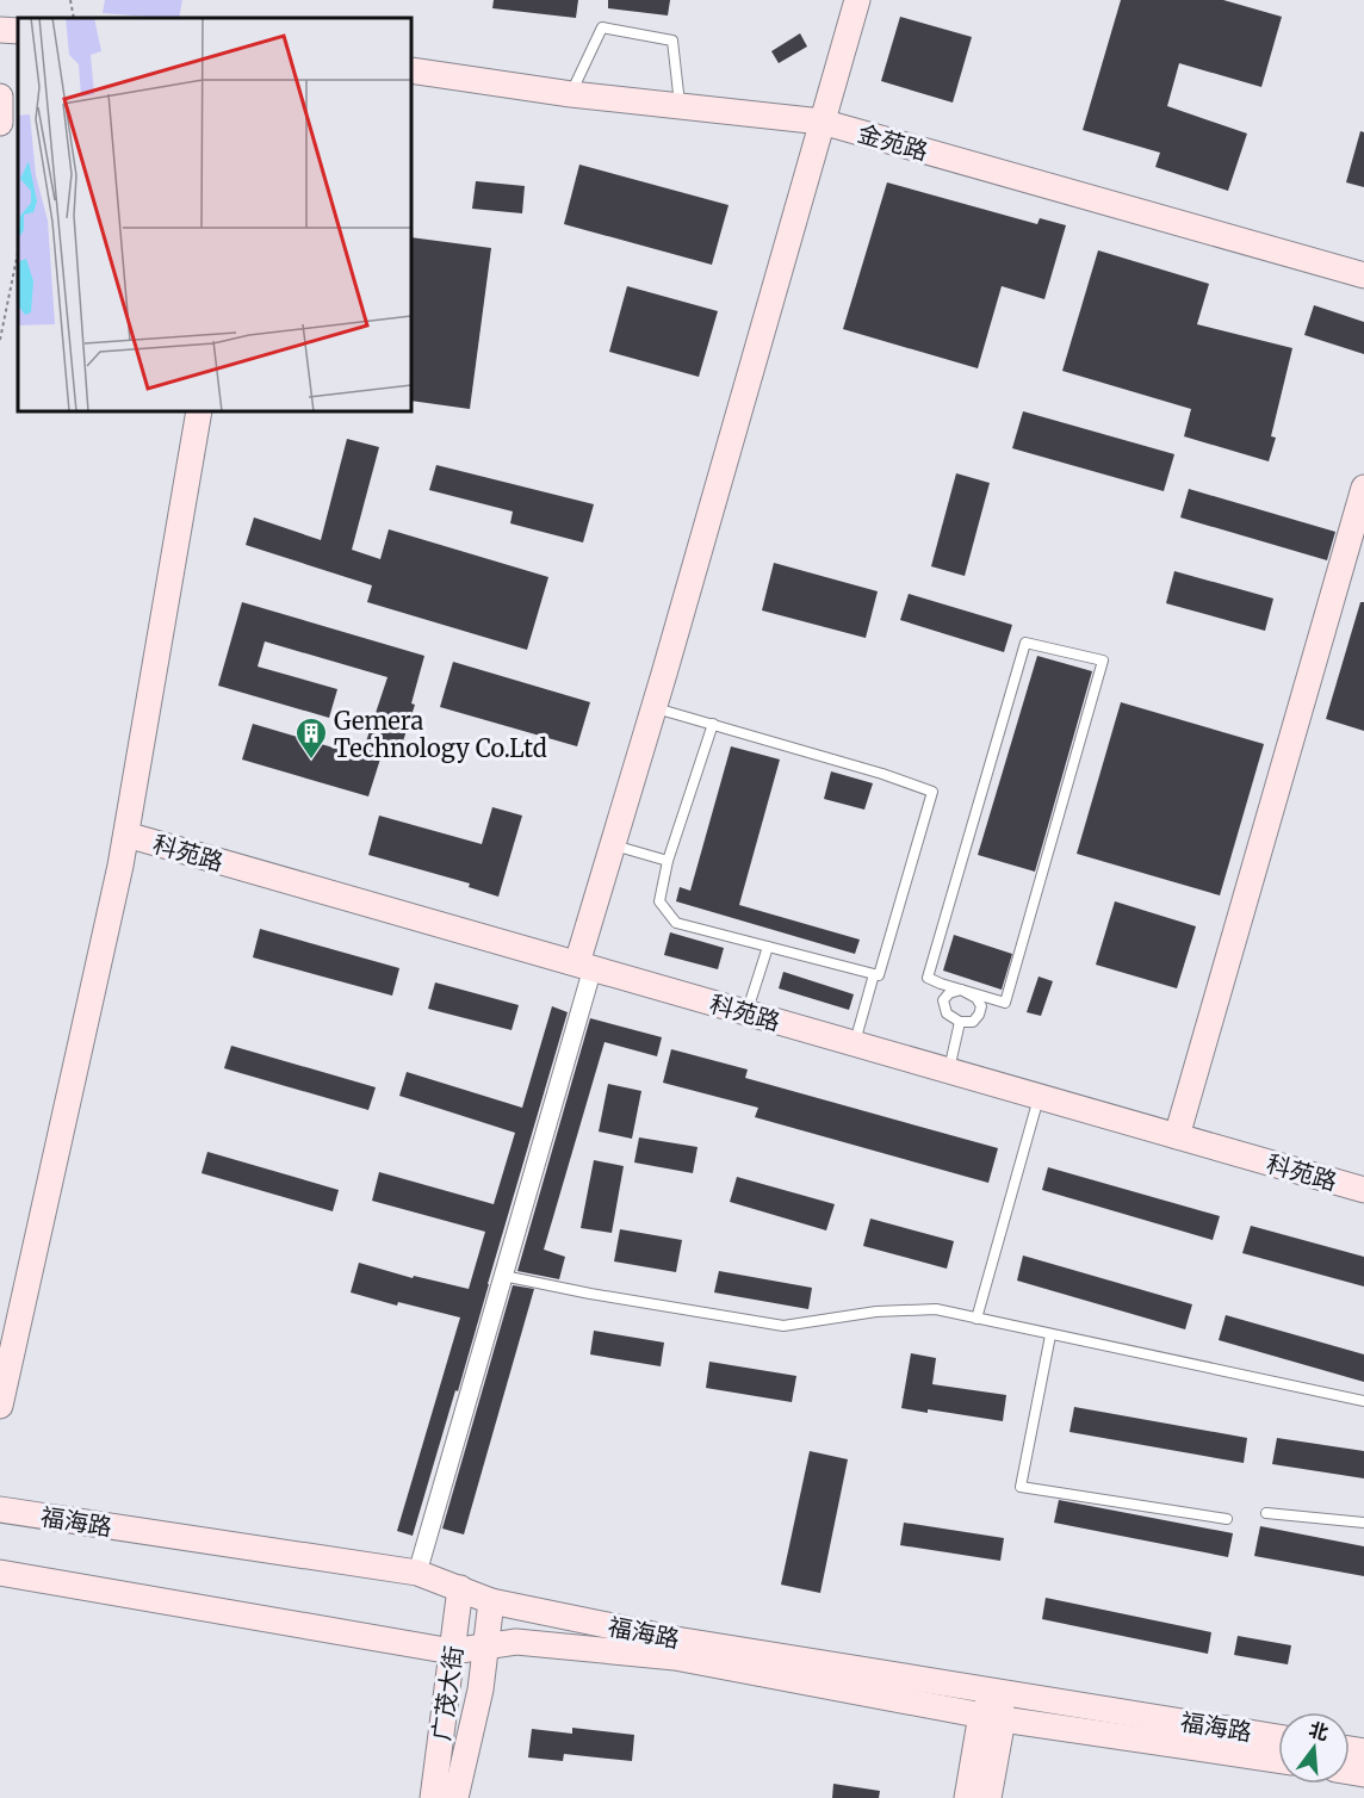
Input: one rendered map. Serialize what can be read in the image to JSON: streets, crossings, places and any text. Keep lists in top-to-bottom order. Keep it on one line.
{"streets":{"street":["金苑路","科苑路","福海路","广茂大街"]},"crossings":[["福海路","广茂大街"]],"places":{"building":["Gemera Technology Co.Ltd"]},"north":"top"}
